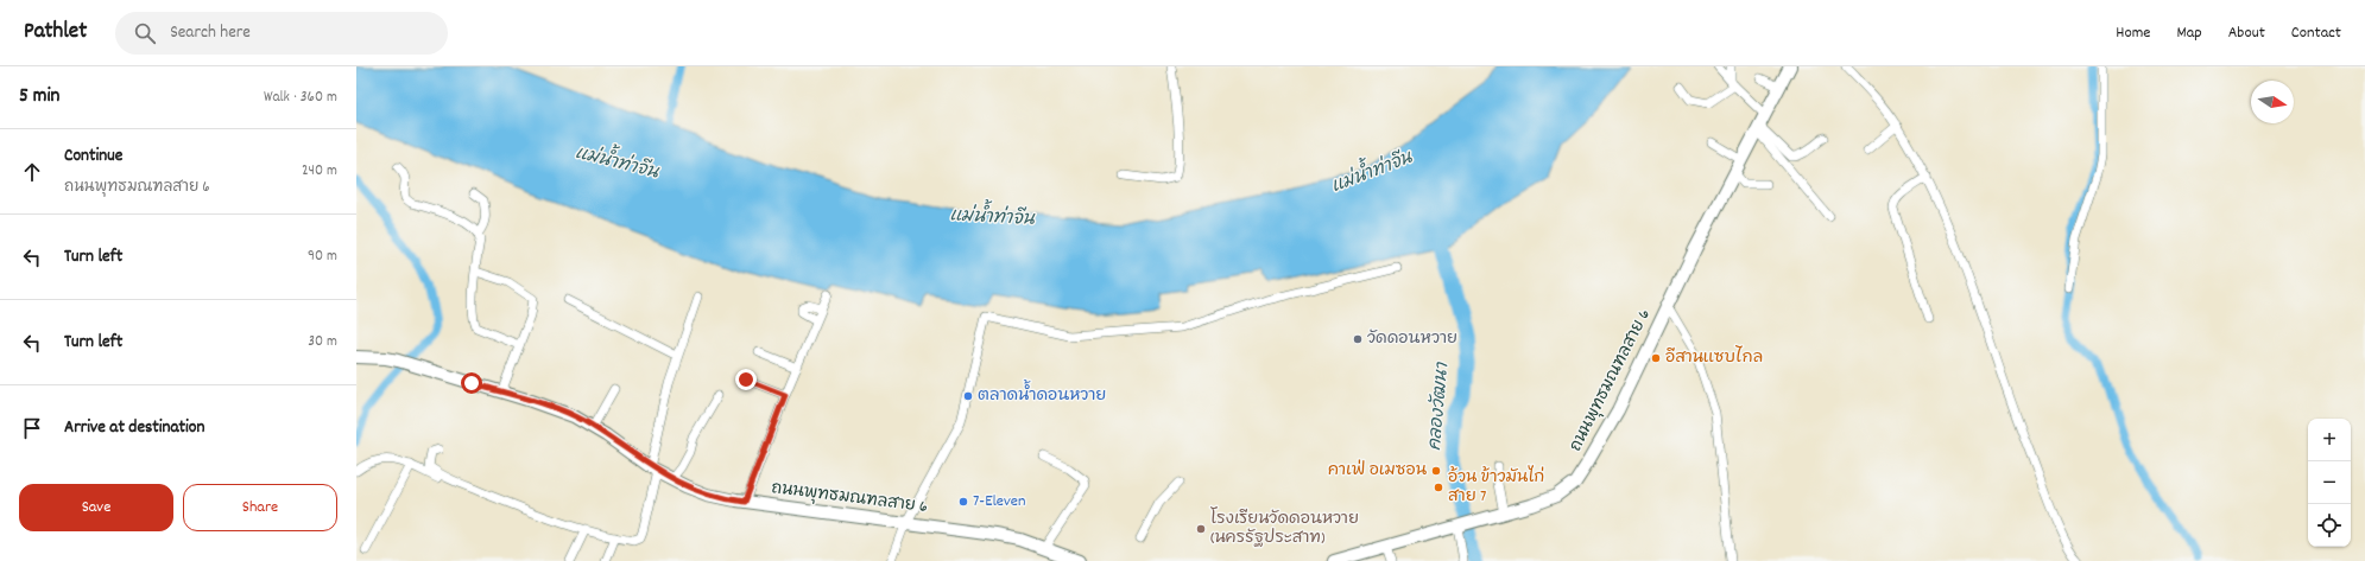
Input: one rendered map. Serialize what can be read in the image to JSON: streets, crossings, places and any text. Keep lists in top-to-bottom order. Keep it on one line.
{"streets":{"main road":["ถนนพุทธมณฑลสาย 6"]},"water":["แม่น้ำท่าจีน","คลองวัฒนา"],"places":["วัดดอนหวาย","อีสานแซบไกล","ตลาดน้ำดอนหวาย","คาเฟ่ อเมซอน","อ้วน ข้าวมันไก่ สาย 7","7-Eleven","โรงเรียนวัดดอนหวาย (นครรัฐประสาท)"],"north":"right","page":{"header":"Pathlet","search":"Search here","nav":["Home","Map","About","Contact"],"heading":["5 min","Walk · 360 m"],"list":[["Continue","ถนนพุทธมณฑลสาย 6","240 m"],["Turn left","90 m"],["Turn left","30 m"],"Arrive at destination"],"map_buttons":["+","−"],"buttons":["Save","Share"]}}
